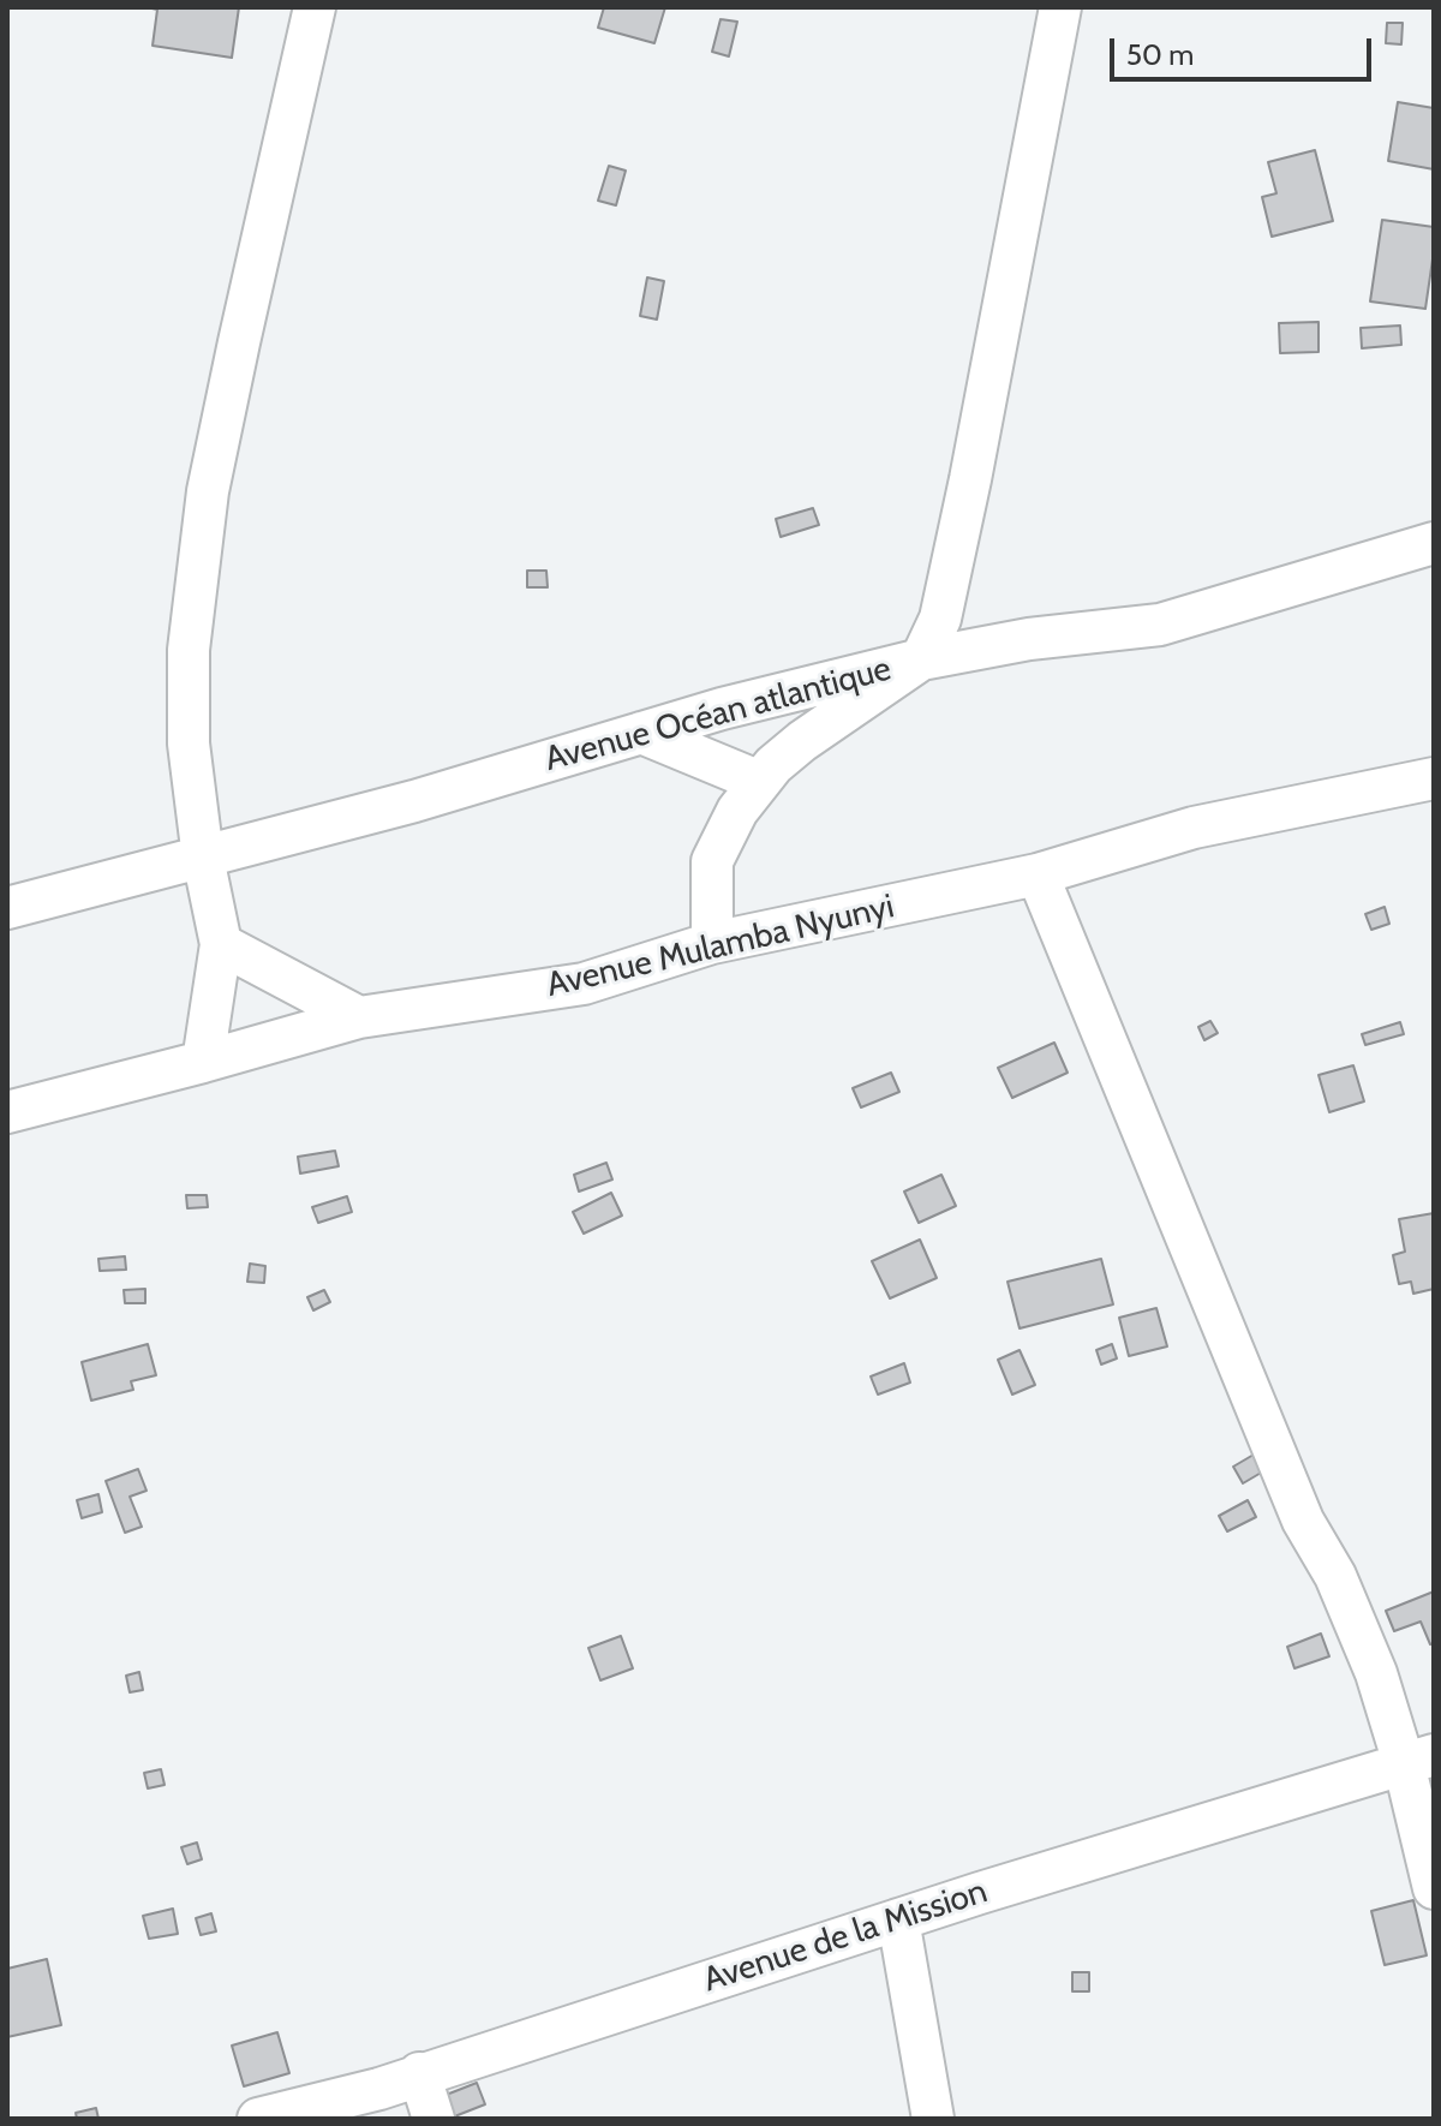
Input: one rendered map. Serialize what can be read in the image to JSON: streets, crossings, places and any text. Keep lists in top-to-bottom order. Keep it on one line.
{"streets":{"street":["Avenue Océan atlantique","Avenue Mulamba Nyunyi","Avenue de la Mission"]},"scale_bar":"50 m"}
